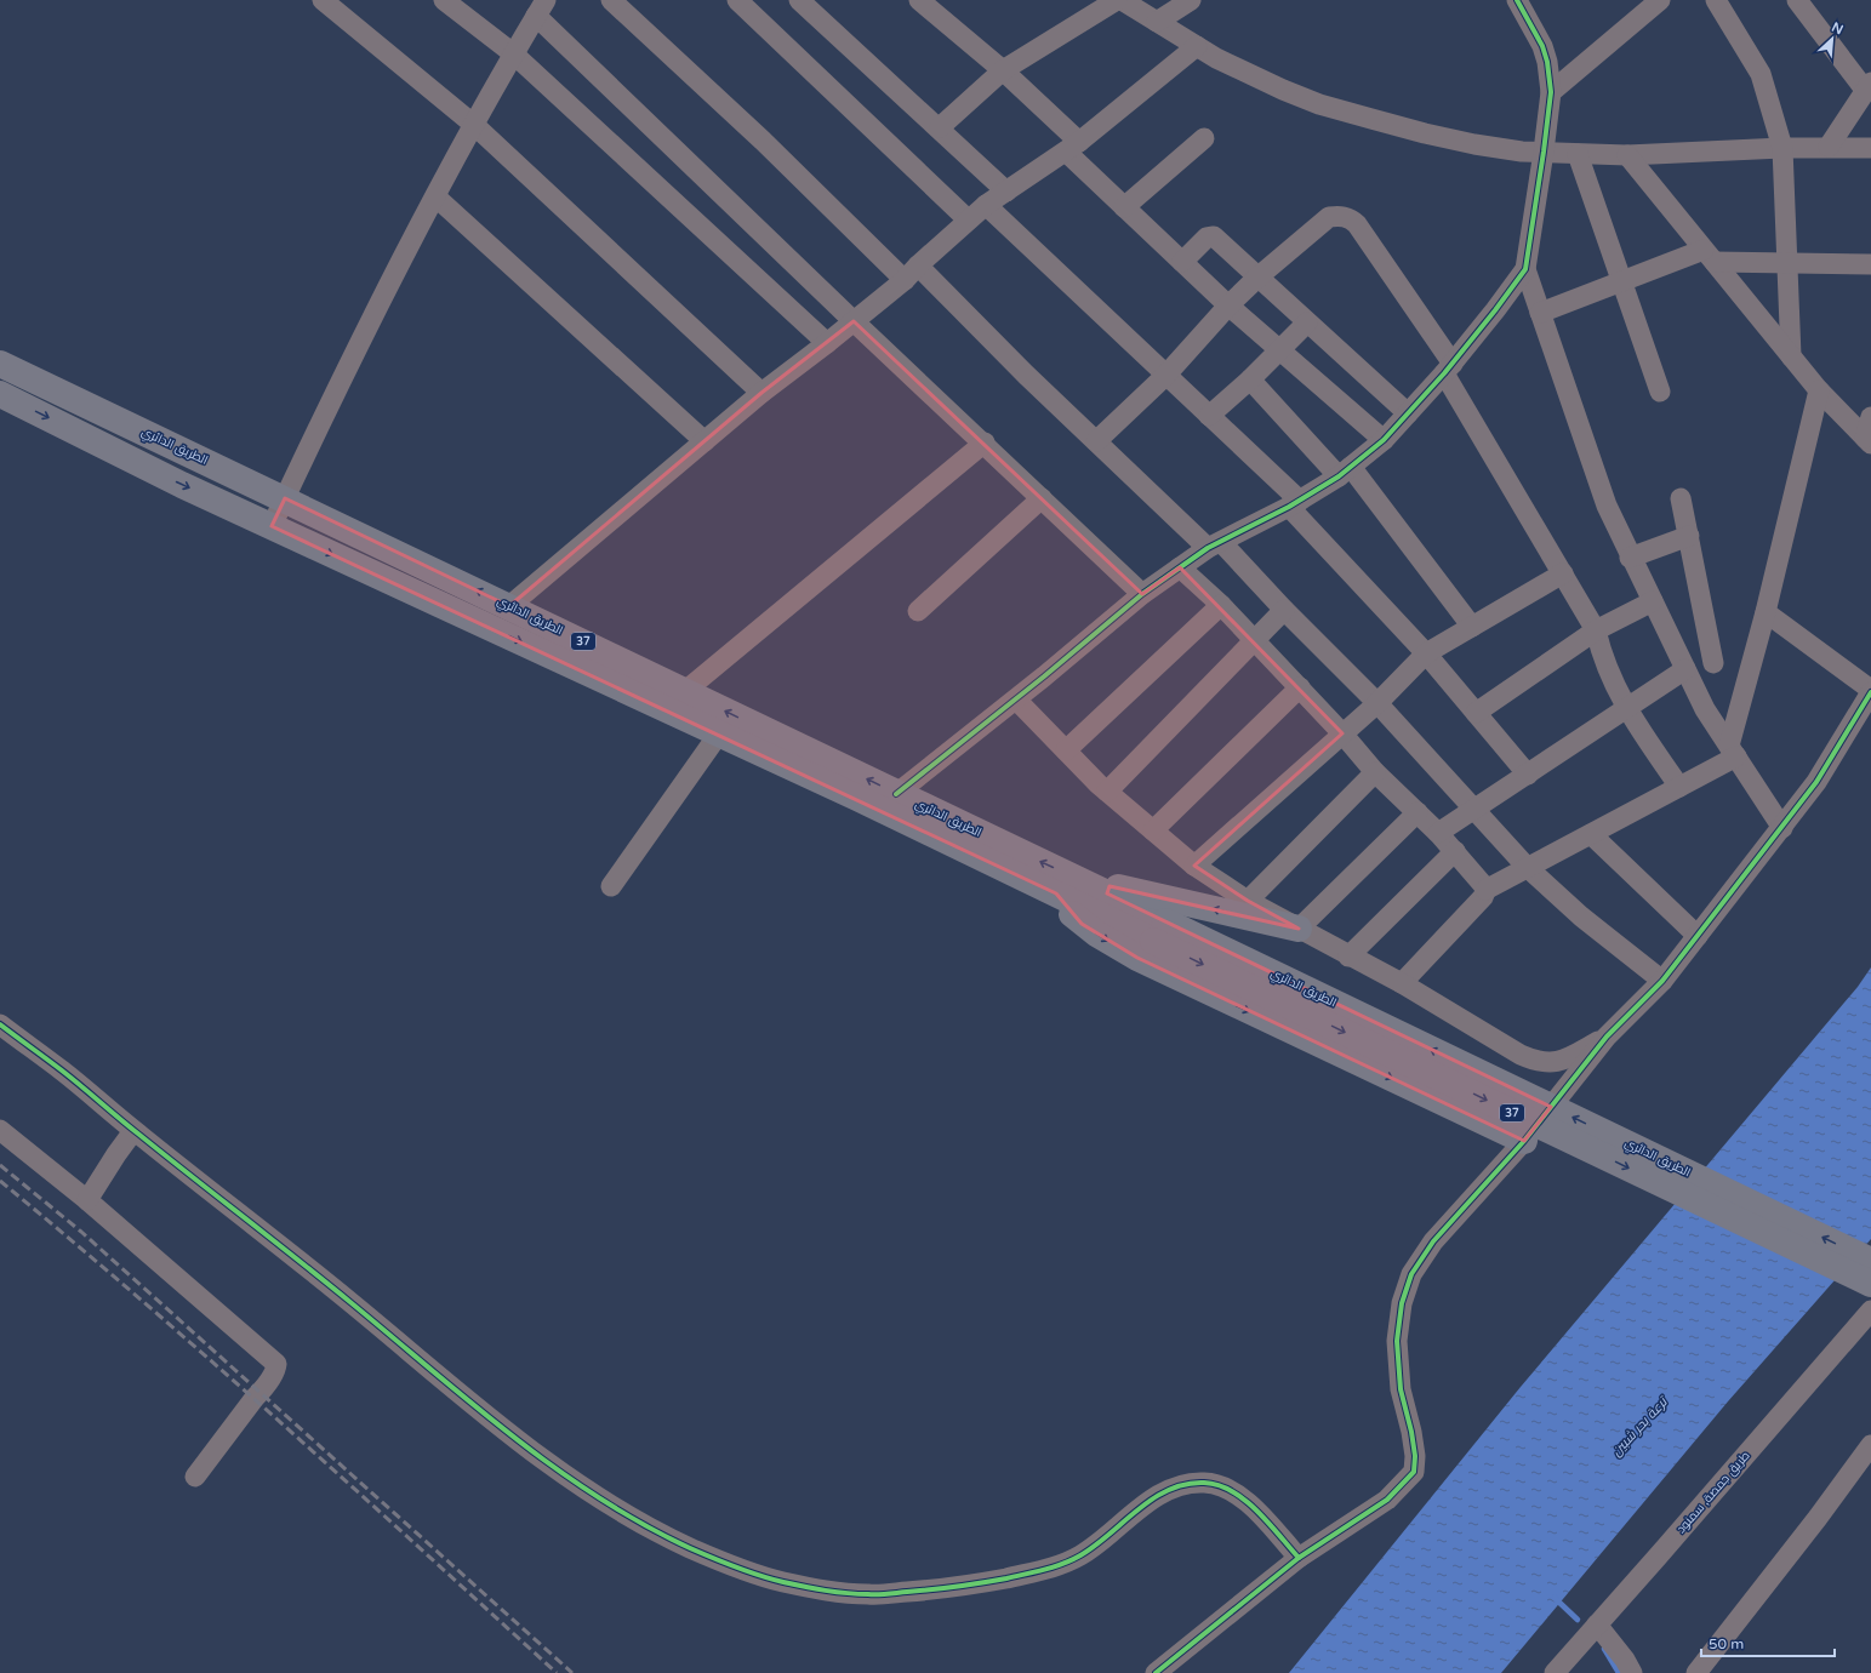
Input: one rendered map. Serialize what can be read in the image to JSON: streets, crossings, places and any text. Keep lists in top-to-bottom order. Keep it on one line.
{"streets":{"highway":["الطريق الدائري","37"],"street":["طريق جمصة, سمنود"]},"water":["ترعة بحر شبين"],"scale_bar":"50 m","north":"top right"}
